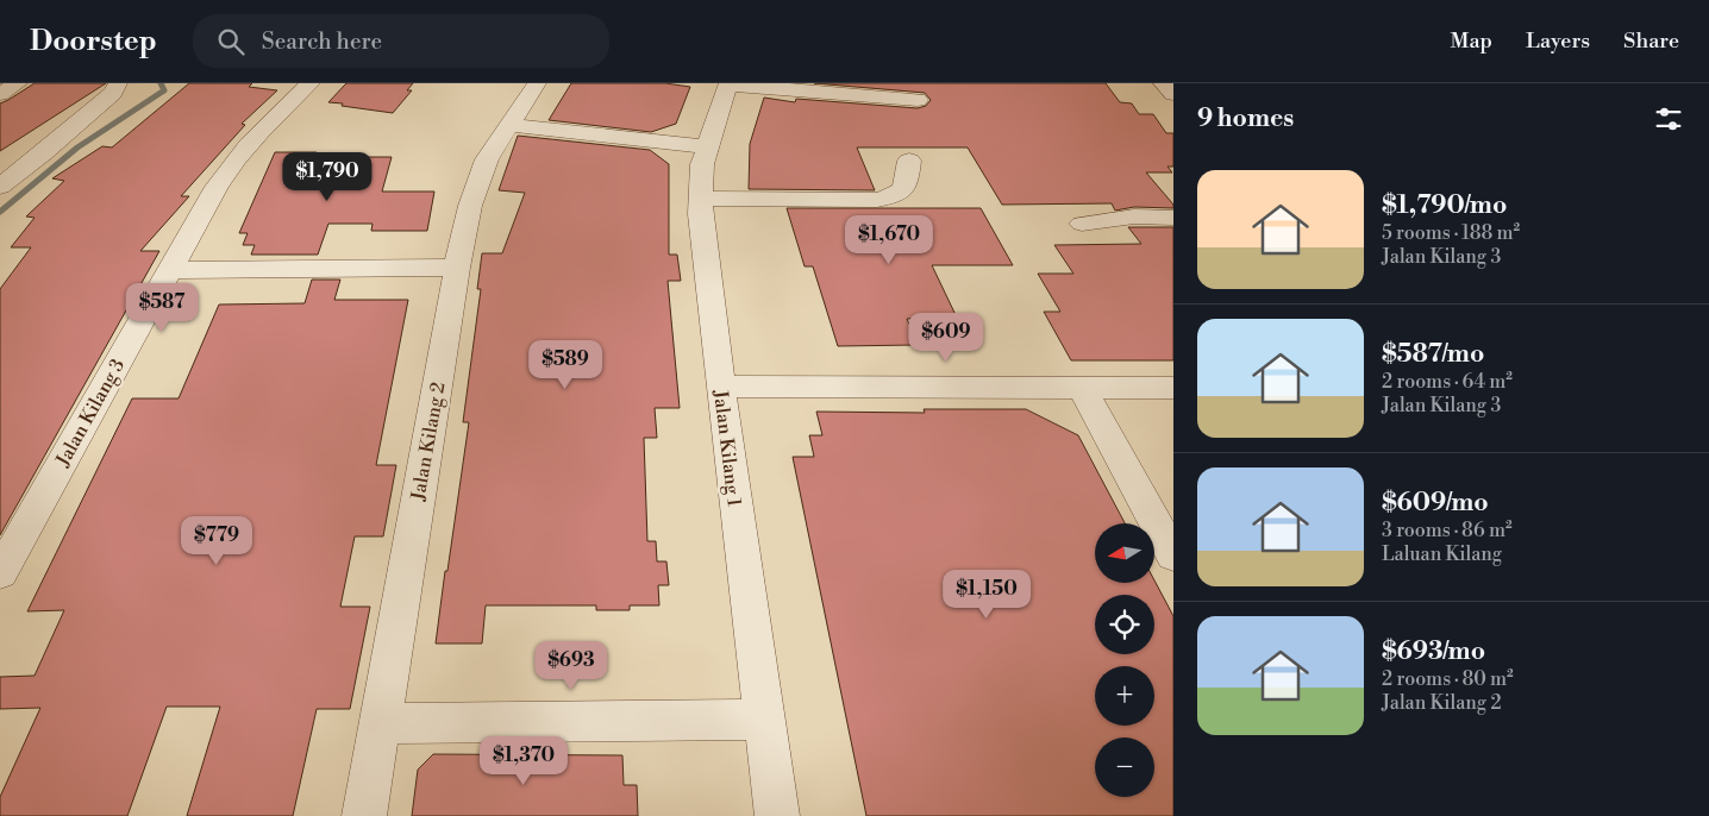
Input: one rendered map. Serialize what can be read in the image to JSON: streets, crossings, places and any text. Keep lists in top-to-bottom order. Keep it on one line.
{"streets":{"street":["Jalan Kilang 3","Jalan Kilang 2","Jalan Kilang 1"]},"north":"left","page":{"header":"Doorstep","search":"Search here","nav":["Map","Layers","Share"],"heading":"9 homes","price":["$1,790","$1,670","$587","$609","$589","$779","$1,150","$693","$1,370"],"list":[{"name":"$1,790/mo","note":"5 rooms · 188 m² · Jalan Kilang 3"},{"name":"$587/mo","note":"2 rooms · 64 m² · Jalan Kilang 3"},{"name":"$609/mo","note":"3 rooms · 86 m² · Laluan Kilang"},{"name":"$693/mo","note":"2 rooms · 80 m² · Jalan Kilang 2"}],"map_buttons":["+","−"]}}
